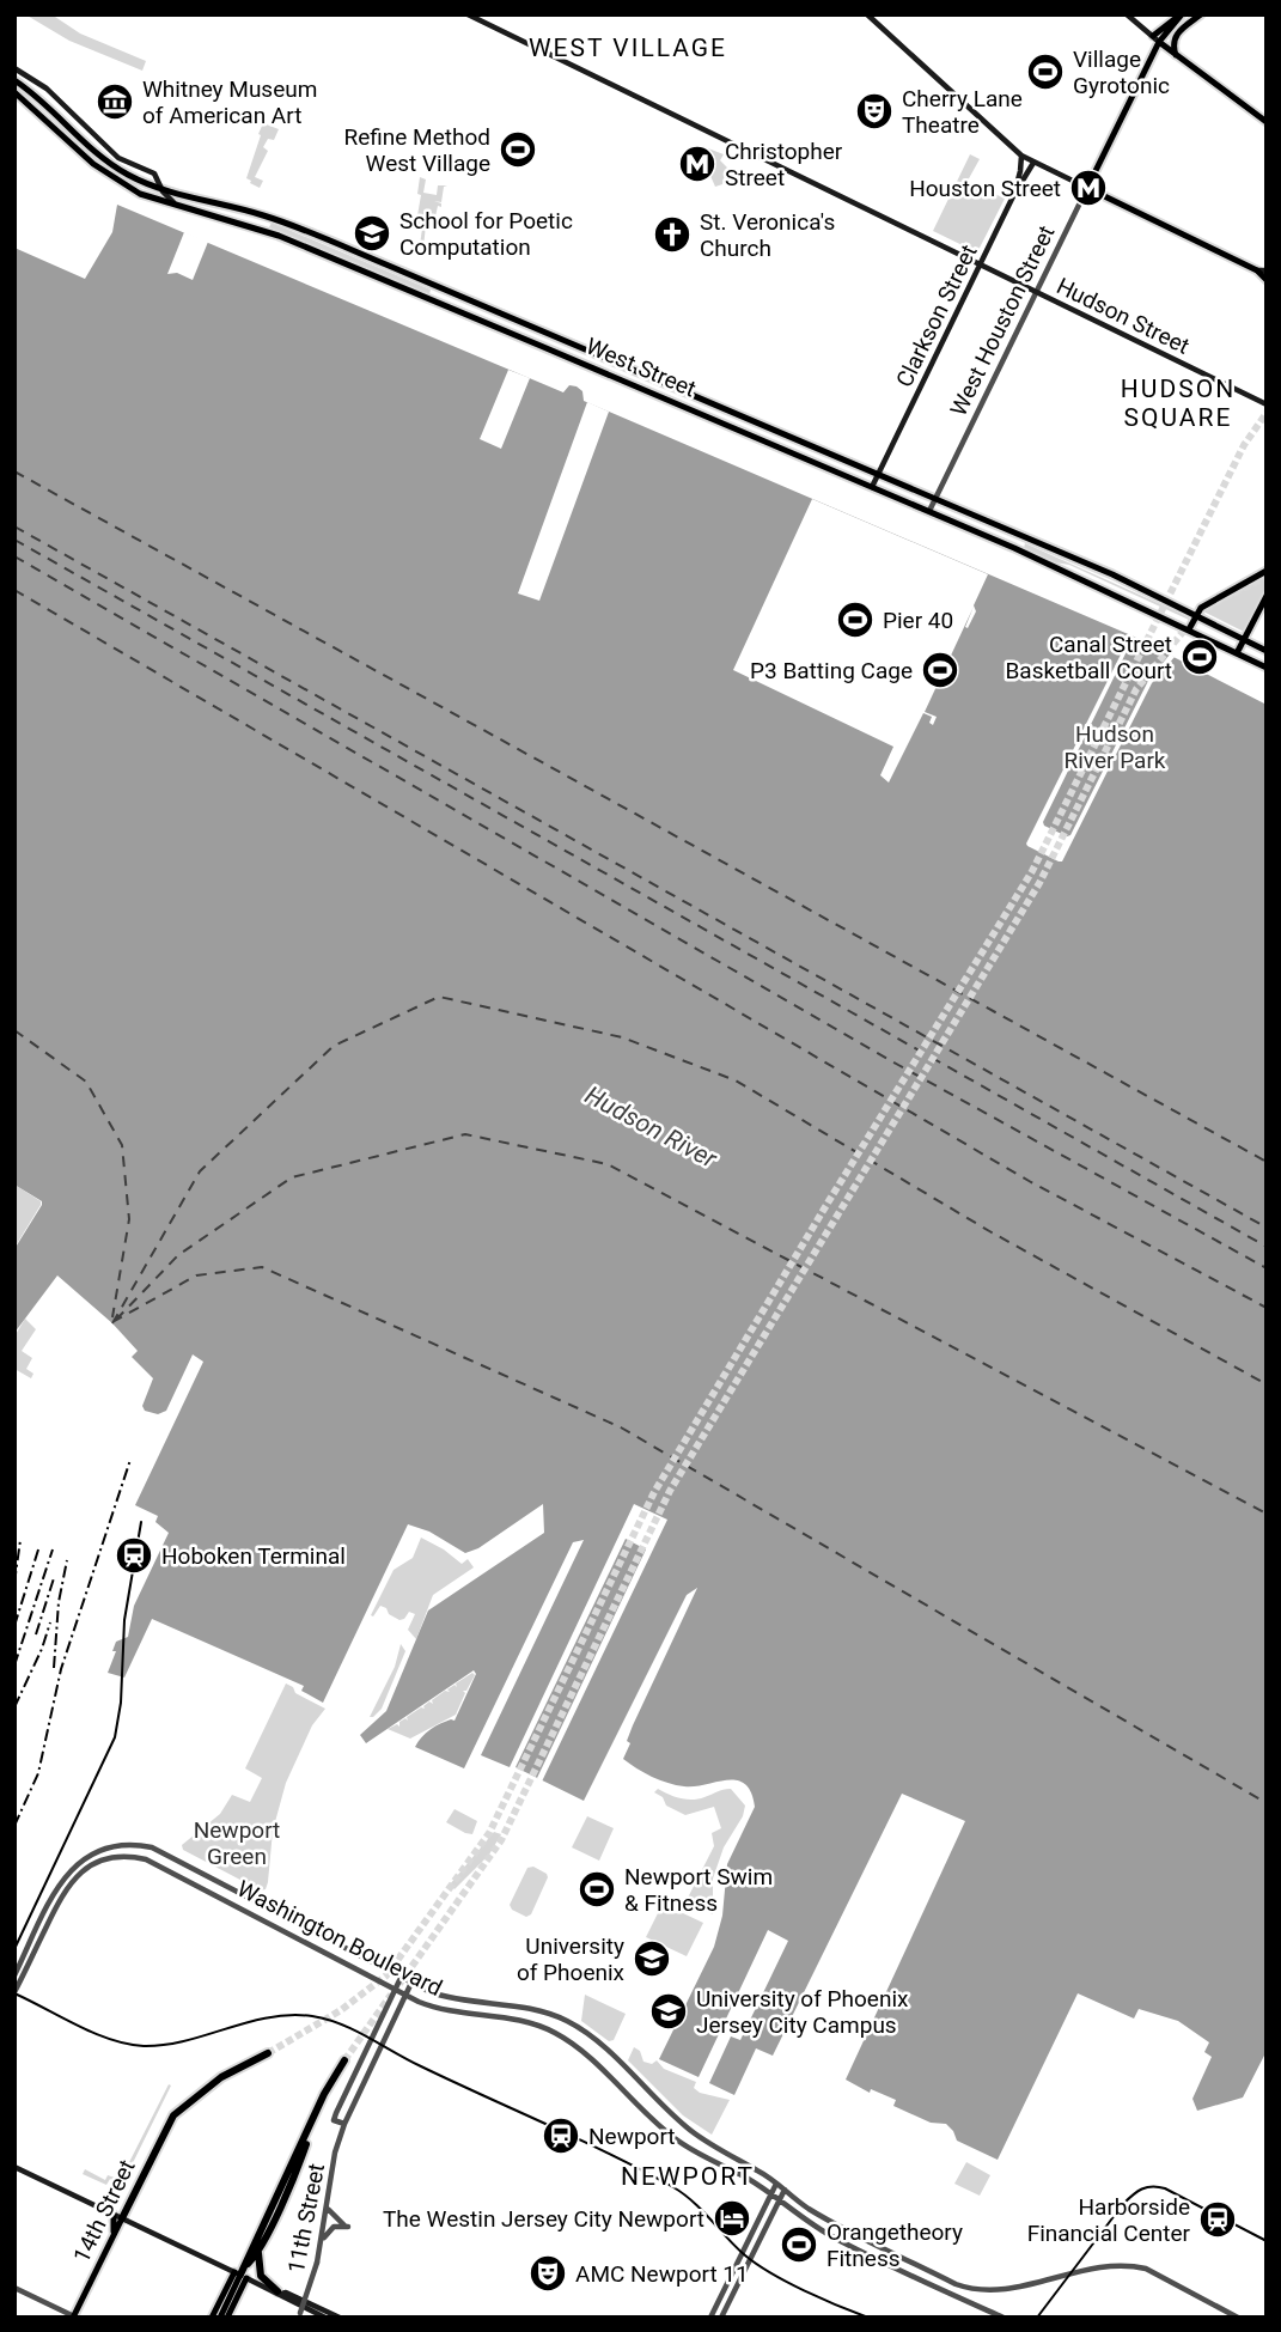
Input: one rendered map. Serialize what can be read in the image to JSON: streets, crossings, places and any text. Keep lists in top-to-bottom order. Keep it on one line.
{"streets":{"highway":["14th Street"],"main road":["Clarkson Street","Hudson Street","West Houston Street","West Street"],"street":["Washington Boulevard","11th Street"]},"crossings":[["Clarkson Street","Hudson Street"],["Clarkson Street","West Street"],["Hudson Street","West Houston Street"],["West Houston Street","West Street"],["Washington Boulevard","11th Street"]],"districts":["WEST VILLAGE","HUDSON SQUARE","NEWPORT"],"water":["Hudson River"],"parks":["Hudson River Park","Newport Green"],"places":{"sports":["Village Gyrotonic","Refine Method West Village","Pier 40","Canal Street Basketball Court","P3 Batting Cage","Newport Swim & Fitness","Orangetheory Fitness"],"museum":["Whitney Museum of American Art"],"theatre":["Cherry Lane Theatre","AMC Newport 11"],"metro station":["Christopher Street","Houston Street"],"school or university":["School for Poetic Computation","University of Phoenix","University of Phoenix Jersey City Campus"],"church":["St. Veronica's Church"],"station":["Hoboken Terminal","Newport","Harborside Financial Center"],"hotel":["The Westin Jersey City Newport"]}}
